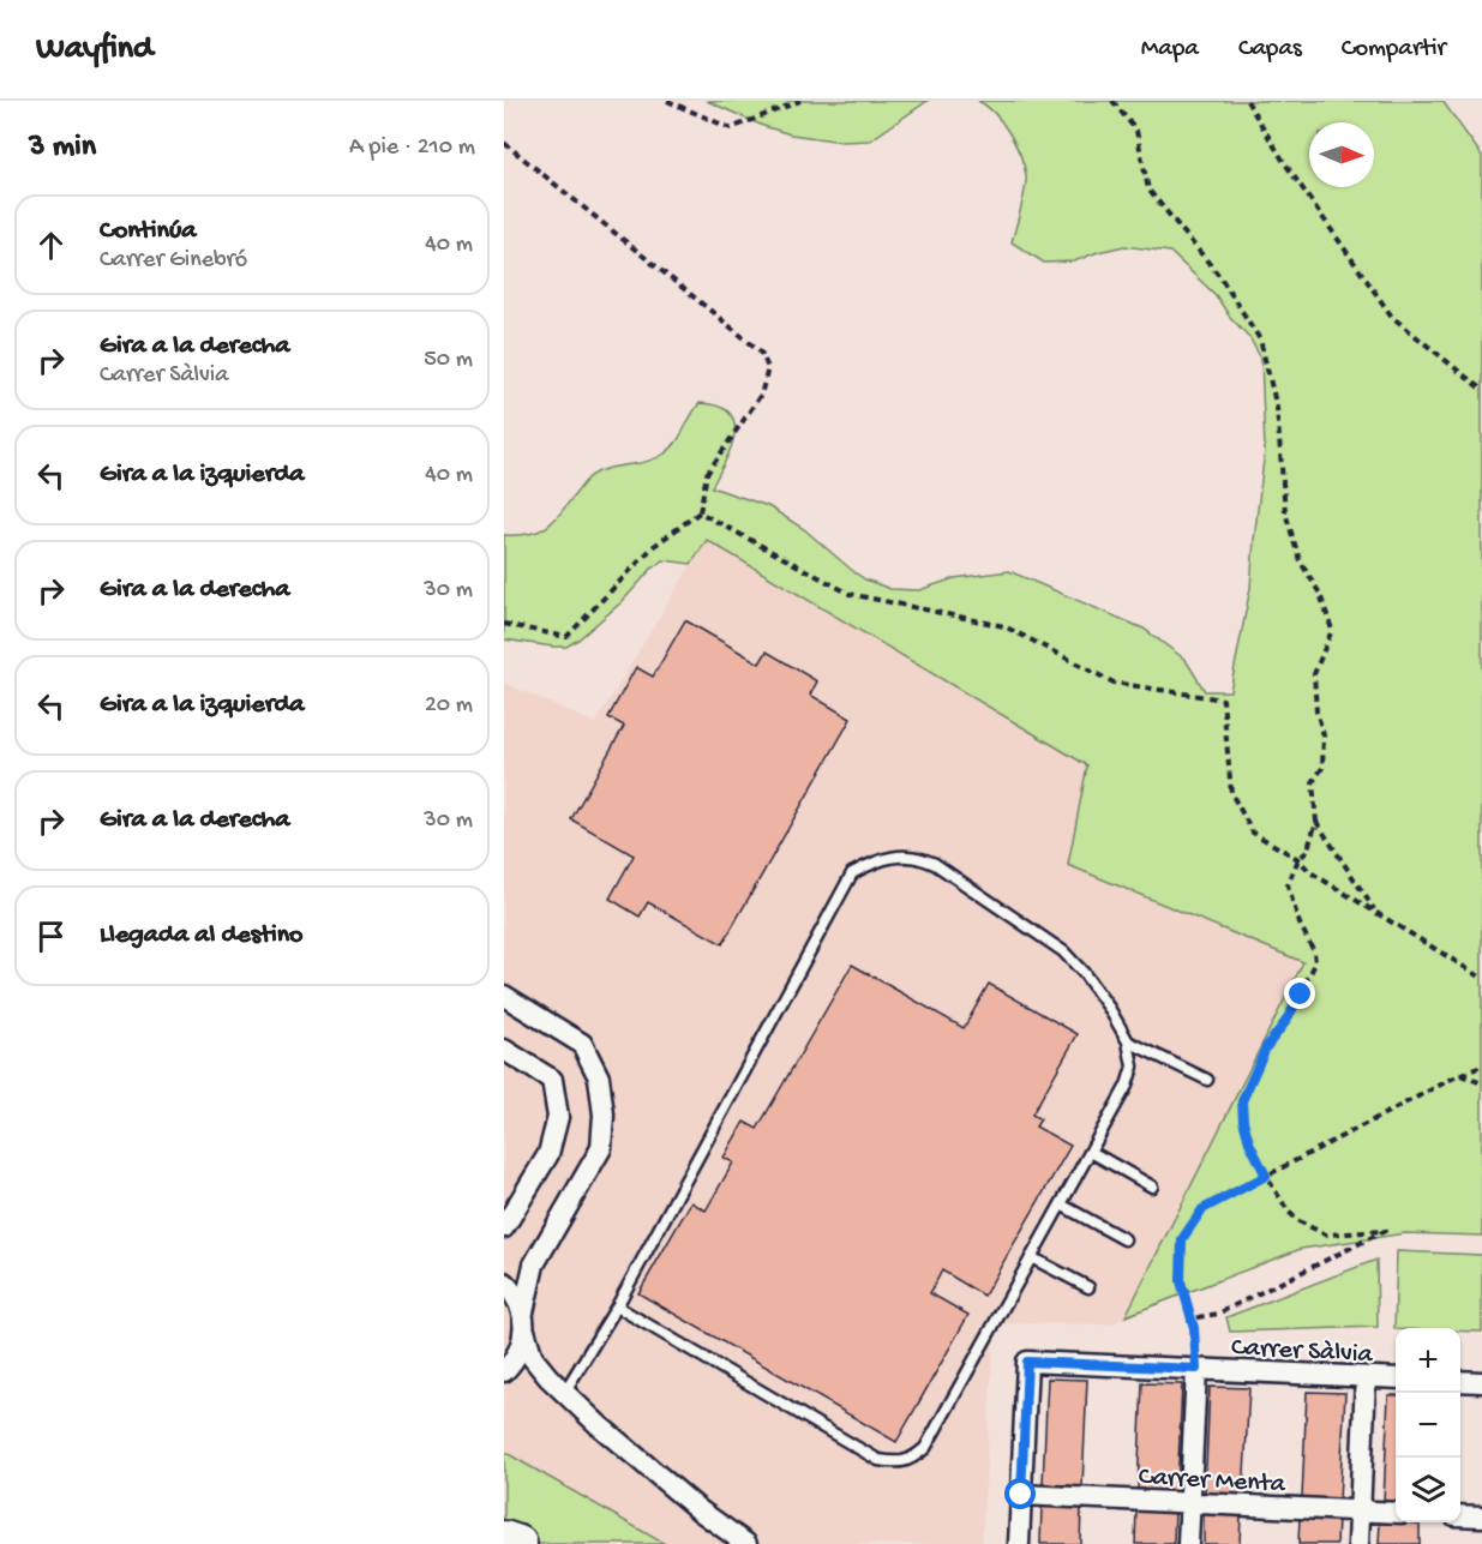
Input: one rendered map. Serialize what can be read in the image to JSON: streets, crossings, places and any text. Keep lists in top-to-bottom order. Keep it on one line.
{"streets":{"street":["Carrer Sàlvia","Carrer Menta"]},"crossings":[["Carrer Sàlvia","Carrer Menta"]],"north":"right","page":{"header":"Wayfind","nav":["Mapa","Capas","Compartir"],"heading":["3 min","A pie · 210 m"],"list":[["Continúa","Carrer Ginebró","40 m"],["Gira a la derecha","Carrer Sàlvia","50 m"],["Gira a la izquierda","40 m"],["Gira a la derecha","30 m"],["Gira a la izquierda","20 m"],["Gira a la derecha","30 m"],"Llegada al destino"],"map_buttons":["+","−"]}}
